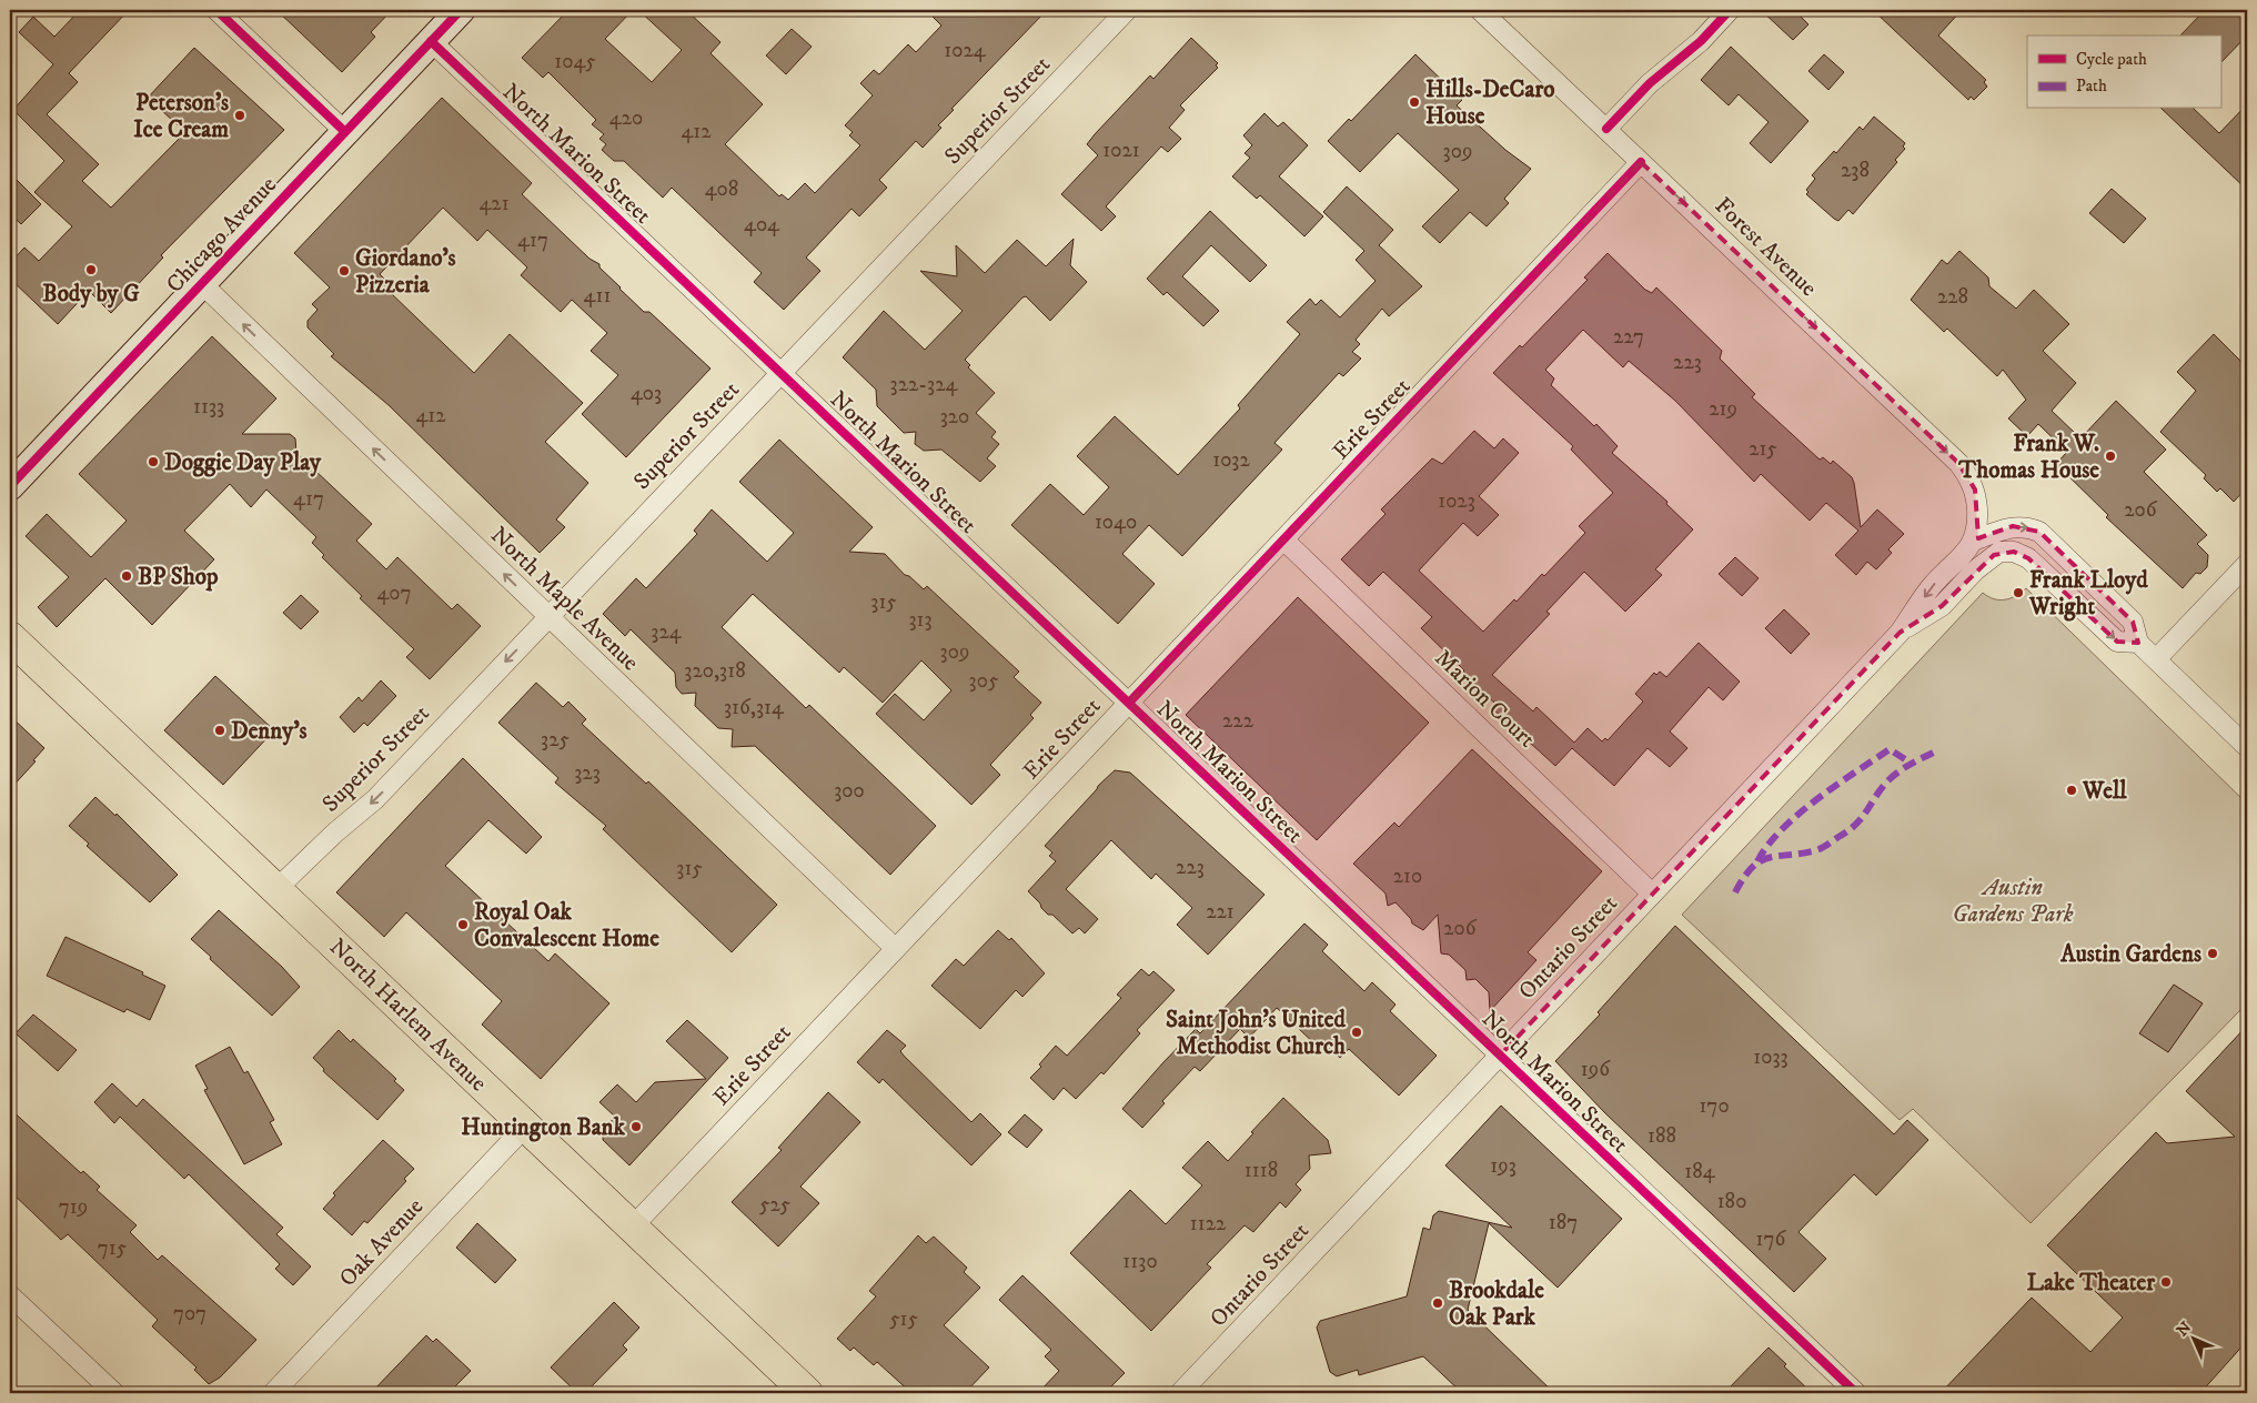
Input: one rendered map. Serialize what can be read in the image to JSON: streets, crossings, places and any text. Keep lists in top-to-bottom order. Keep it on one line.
{"streets":{"main road":["Chicago Avenue","North Harlem Avenue"],"street":["Superior Street","North Marion Street","Forest Avenue","Erie Street","North Maple Avenue","Marion Court","Ontario Street","Oak Avenue"]},"crossings":[["Superior Street","North Marion Street"],["Superior Street","North Maple Avenue"],["Superior Street","North Harlem Avenue"],["North Marion Street","Chicago Avenue"],["North Marion Street","Erie Street"],["North Marion Street","Ontario Street"],["Chicago Avenue","North Maple Avenue"],["Forest Avenue","Erie Street"],["Forest Avenue","Ontario Street"],["Erie Street","North Maple Avenue"],["Erie Street","Marion Court"],["Erie Street","North Harlem Avenue"],["Marion Court","Ontario Street"],["North Harlem Avenue","Oak Avenue"]],"one_way":["Forest Avenue","North Maple Avenue"],"parks":["Austin Gardens Park"],"places":["Hills-DeCaro House","Peterson's Ice Cream","Body by G","Giordano's Pizzeria","Frank W. Thomas House","Doggie Day Play","BP Shop","Frank Lloyd Wright","Denny's","Well","Royal Oak Convalescent Home","Austin Gardens","Saint John's United Methodist Church","Huntington Bank","Lake Theater","Brookdale Oak Park"],"house_numbers":["1024","1045","420","412","1021","309","238","408","421","404","417","411","228","227","223","322-324","403","1133","219","412","320","215","1032","417","1023","206","1040","407","315","313","324","309","320,318","305","316,314","222","325","323","300","223","315","210","221","206","1033","196","170","188","193","1118","184","180","525","719","187","1122","176","715","1130","707","515"],"legend":["Cycle path","Path"],"north":"top left"}
